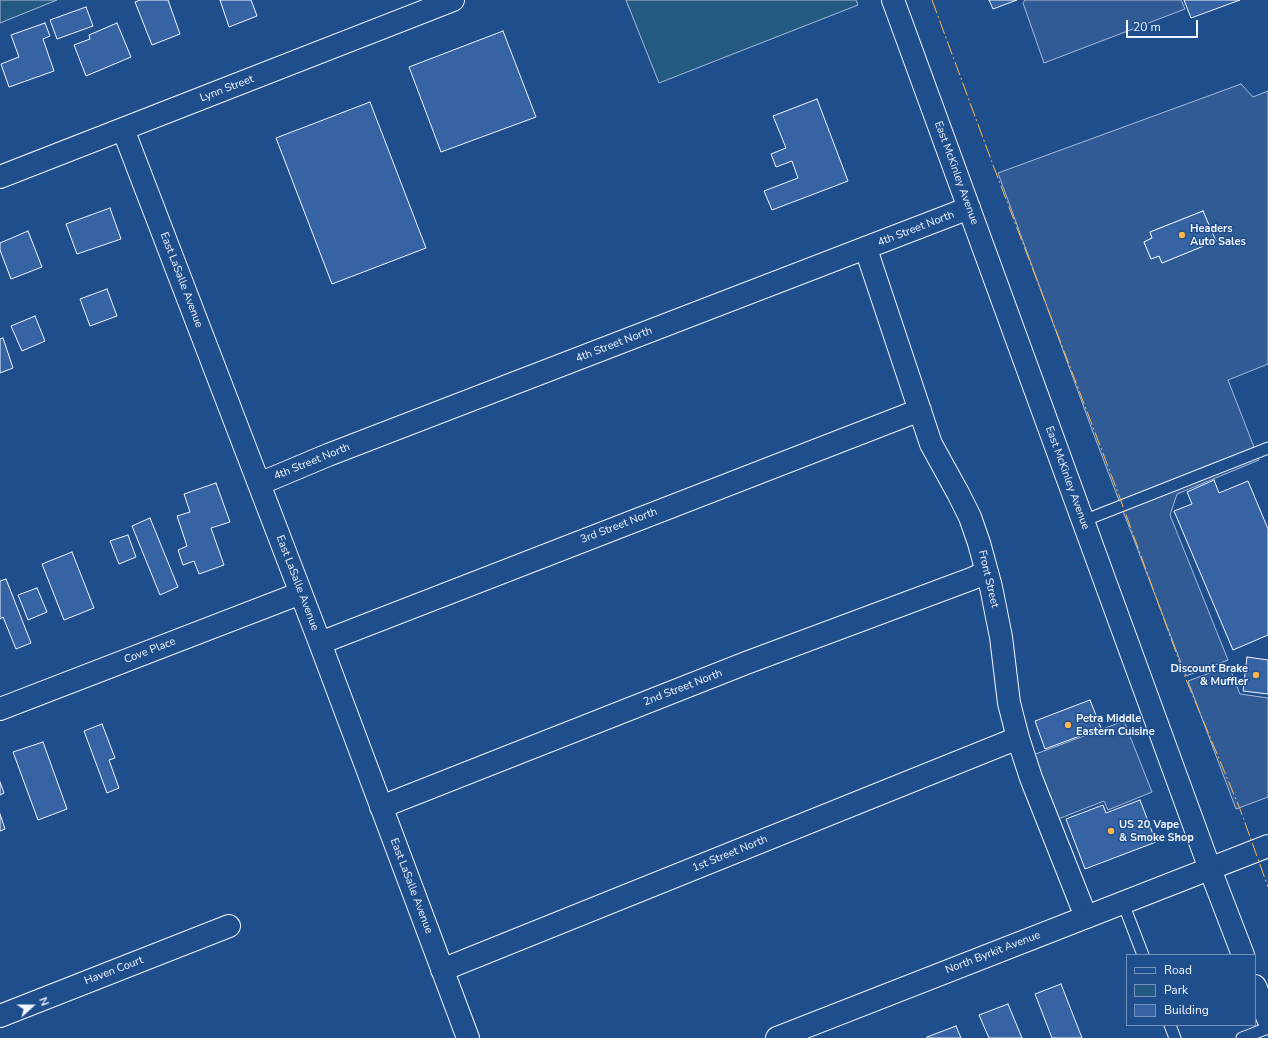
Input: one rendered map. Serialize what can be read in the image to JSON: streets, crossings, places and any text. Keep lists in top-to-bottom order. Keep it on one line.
{"streets":{"street":["Lynn Street","East McKinley Avenue","4th Street North","East LaSalle Avenue","3rd Street North","Front Street","Cove Place","2nd Street North","1st Street North","North Byrkit Avenue","Haven Court"]},"crossings":[["Lynn Street","East LaSalle Avenue"],["East McKinley Avenue","4th Street North"],["East McKinley Avenue","North Byrkit Avenue"],["4th Street North","East LaSalle Avenue"],["4th Street North","Front Street"],["East LaSalle Avenue","3rd Street North"],["East LaSalle Avenue","Cove Place"],["East LaSalle Avenue","2nd Street North"],["East LaSalle Avenue","1st Street North"],["3rd Street North","Front Street"],["Front Street","2nd Street North"],["Front Street","1st Street North"],["Front Street","North Byrkit Avenue"]],"places":["Headers Auto Sales","Discount Brake & Muffler","Petra Middle Eastern Cuisine","US 20 Vape & Smoke Shop"],"legend":["Road","Park","Building"],"scale_bar":"20 m","north":"right"}
